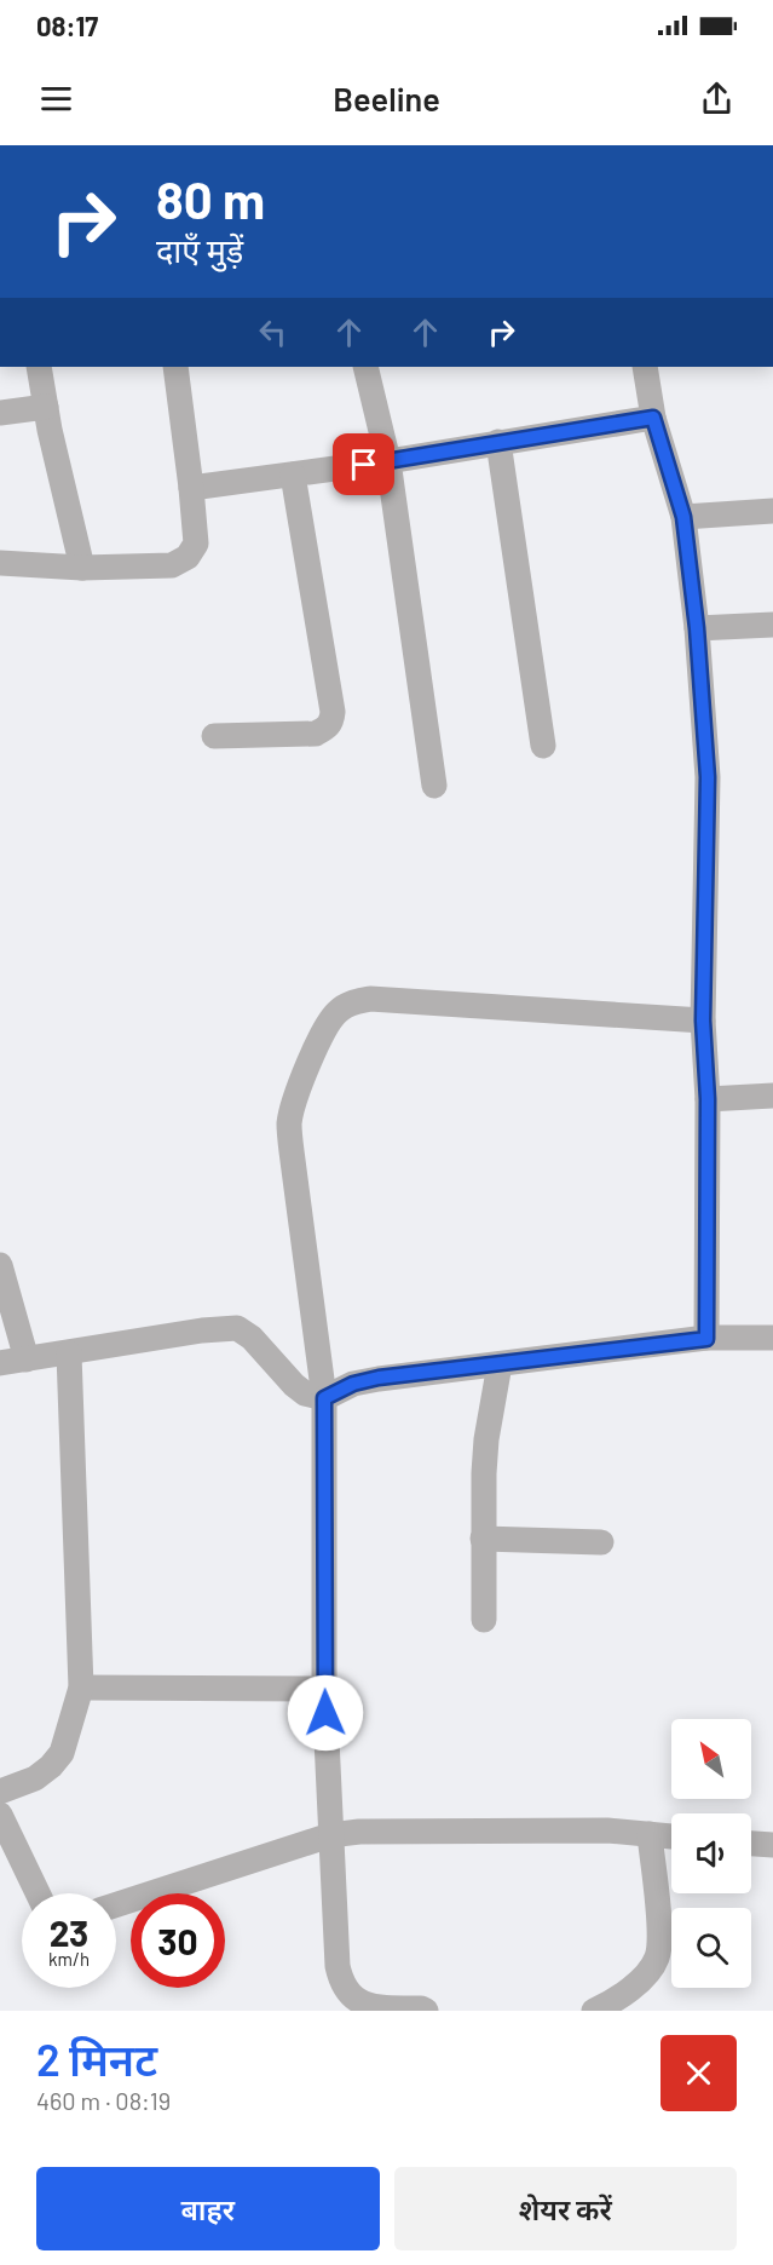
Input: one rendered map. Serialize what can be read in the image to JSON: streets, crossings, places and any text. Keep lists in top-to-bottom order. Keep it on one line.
{"north":"top left","page":{"status":"08:17","header":"Beeline","turn":["80 m","दाएँ मुड़ें"],"speed":"23 km/h","limit":"30","heading":["2 मिनट","460 m · 08:19"],"buttons":["बाहर","शेयर करें"]}}
